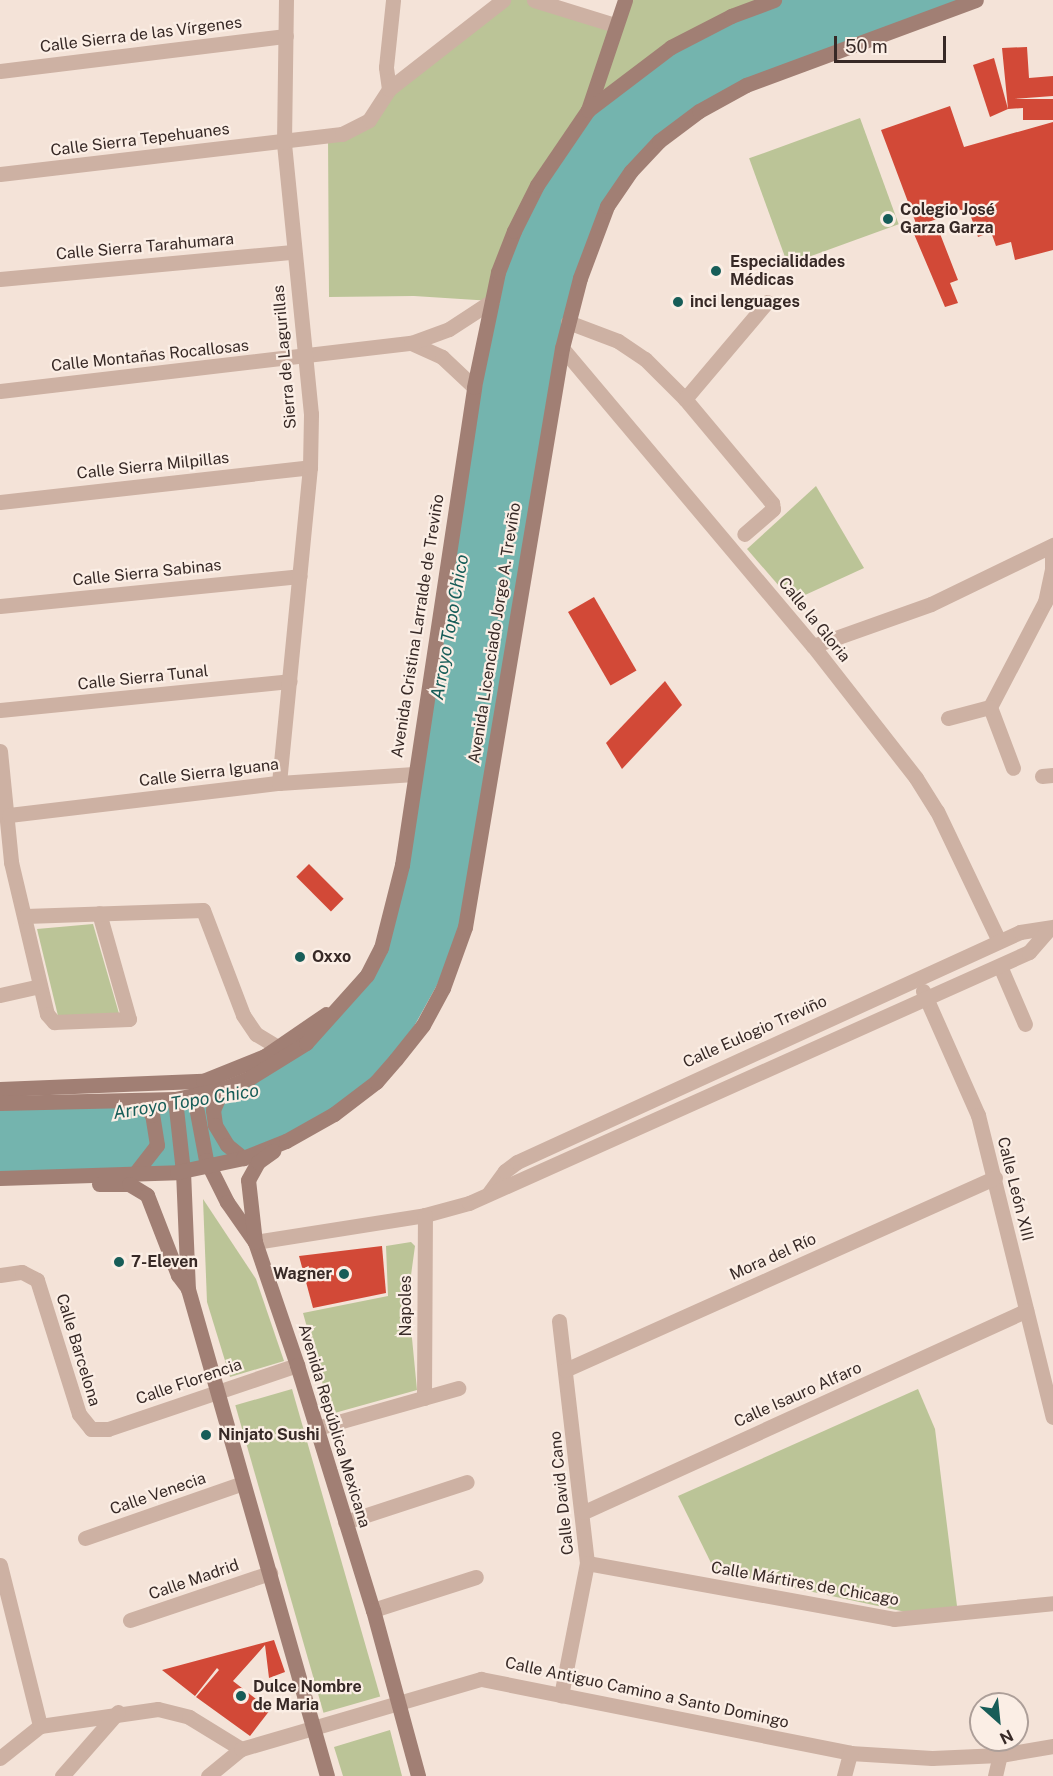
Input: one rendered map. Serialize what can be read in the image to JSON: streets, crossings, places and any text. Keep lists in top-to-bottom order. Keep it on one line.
{"streets":{"main road":["Avenida Cristina Larralde de Treviño","Avenida Licenciado Jorge A. Treviño","Avenida República Mexicana"],"street":["Calle Sierra de las Vírgenes","Calle Sierra Tepehuanes","Calle Sierra Tarahumara","Calle Montañas Rocallosas","Sierra de Lagurillas","Calle Sierra Milpillas","Calle Sierra Sabinas","Calle la Gloria","Calle Sierra Tunal","Calle Sierra Iguana","Calle Eulogio Treviño","Calle León XIII","Mora del Río","Napoles","Calle Barcelona","Calle Florencia","Calle Isauro Alfaro","Calle David Cano","Calle Venecia","Calle Madrid","Calle Mártires de Chicago","Calle Antiguo Camino a Santo Domingo"]},"crossings":[["Calle Sierra de las Vírgenes","Sierra de Lagurillas"],["Calle Sierra Tepehuanes","Sierra de Lagurillas"],["Calle Sierra Tarahumara","Sierra de Lagurillas"],["Calle Montañas Rocallosas","Sierra de Lagurillas"],["Calle Montañas Rocallosas","Avenida Cristina Larralde de Treviño"],["Sierra de Lagurillas","Calle Sierra Milpillas"],["Sierra de Lagurillas","Calle Sierra Sabinas"],["Sierra de Lagurillas","Calle Sierra Tunal"],["Sierra de Lagurillas","Calle Sierra Iguana"],["Calle la Gloria","Avenida Licenciado Jorge A. Treviño"],["Calle la Gloria","Calle Eulogio Treviño"],["Avenida Cristina Larralde de Treviño","Calle Sierra Iguana"],["Avenida Cristina Larralde de Treviño","Avenida República Mexicana"],["Avenida Licenciado Jorge A. Treviño","Avenida República Mexicana"],["Calle Eulogio Treviño","Calle León XIII"],["Calle Eulogio Treviño","Napoles"],["Calle Eulogio Treviño","Avenida República Mexicana"],["Calle León XIII","Mora del Río"],["Calle León XIII","Calle Isauro Alfaro"],["Mora del Río","Calle David Cano"],["Calle Barcelona","Calle Florencia"],["Calle Florencia","Avenida República Mexicana"],["Calle Isauro Alfaro","Calle David Cano"],["Avenida República Mexicana","Calle Antiguo Camino a Santo Domingo"],["Calle David Cano","Calle Mártires de Chicago"],["Calle David Cano","Calle Antiguo Camino a Santo Domingo"]],"water":["Arroyo Topo Chico"],"places":["Colegio José Garza Garza","Especialidades Médicas","inci lenguages","Oxxo","7-Eleven","Wagner","Ninjato Sushi","Dulce Nombre de Maria"],"scale_bar":"50 m","north":"bottom right"}
